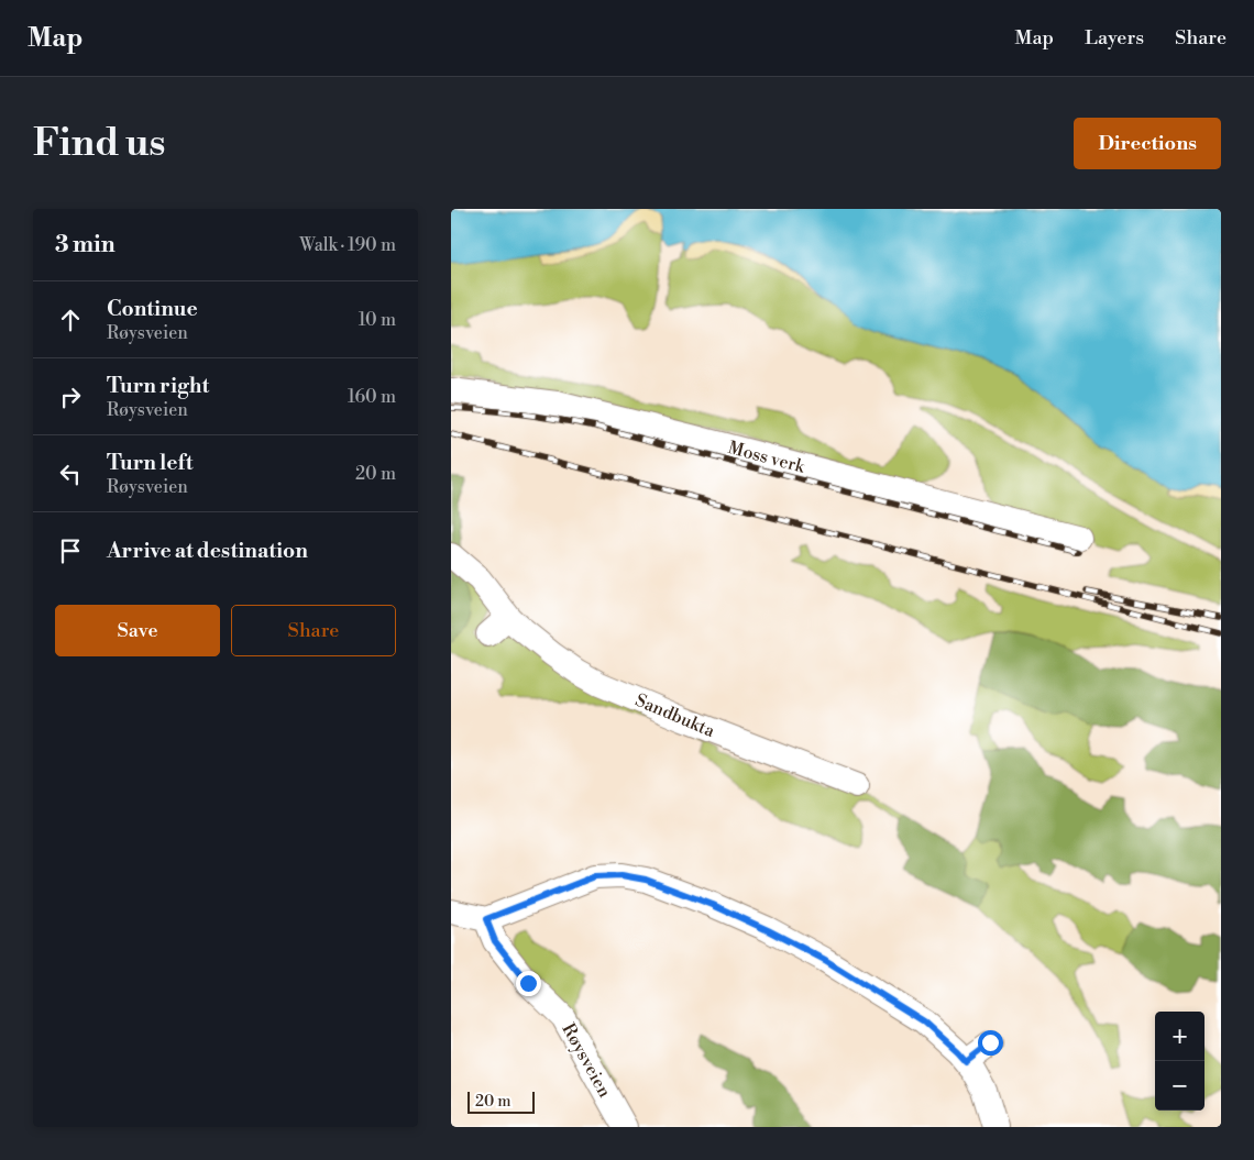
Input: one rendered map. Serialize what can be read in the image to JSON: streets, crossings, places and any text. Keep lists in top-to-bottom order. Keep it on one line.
{"streets":{"street":["Moss verk","Sandbukta","Røysveien"]},"scale_bar":"20 m","page":{"header":"Map","nav":["Map","Layers","Share"],"buttons":["Directions",["Save","Share"]],"title":"Find us","heading":["3 min","Walk · 190 m"],"list":[["Continue","Røysveien","10 m"],["Turn right","Røysveien","160 m"],["Turn left","Røysveien","20 m"],"Arrive at destination"],"map_buttons":["+","−"],"scale":"20 m"}}
